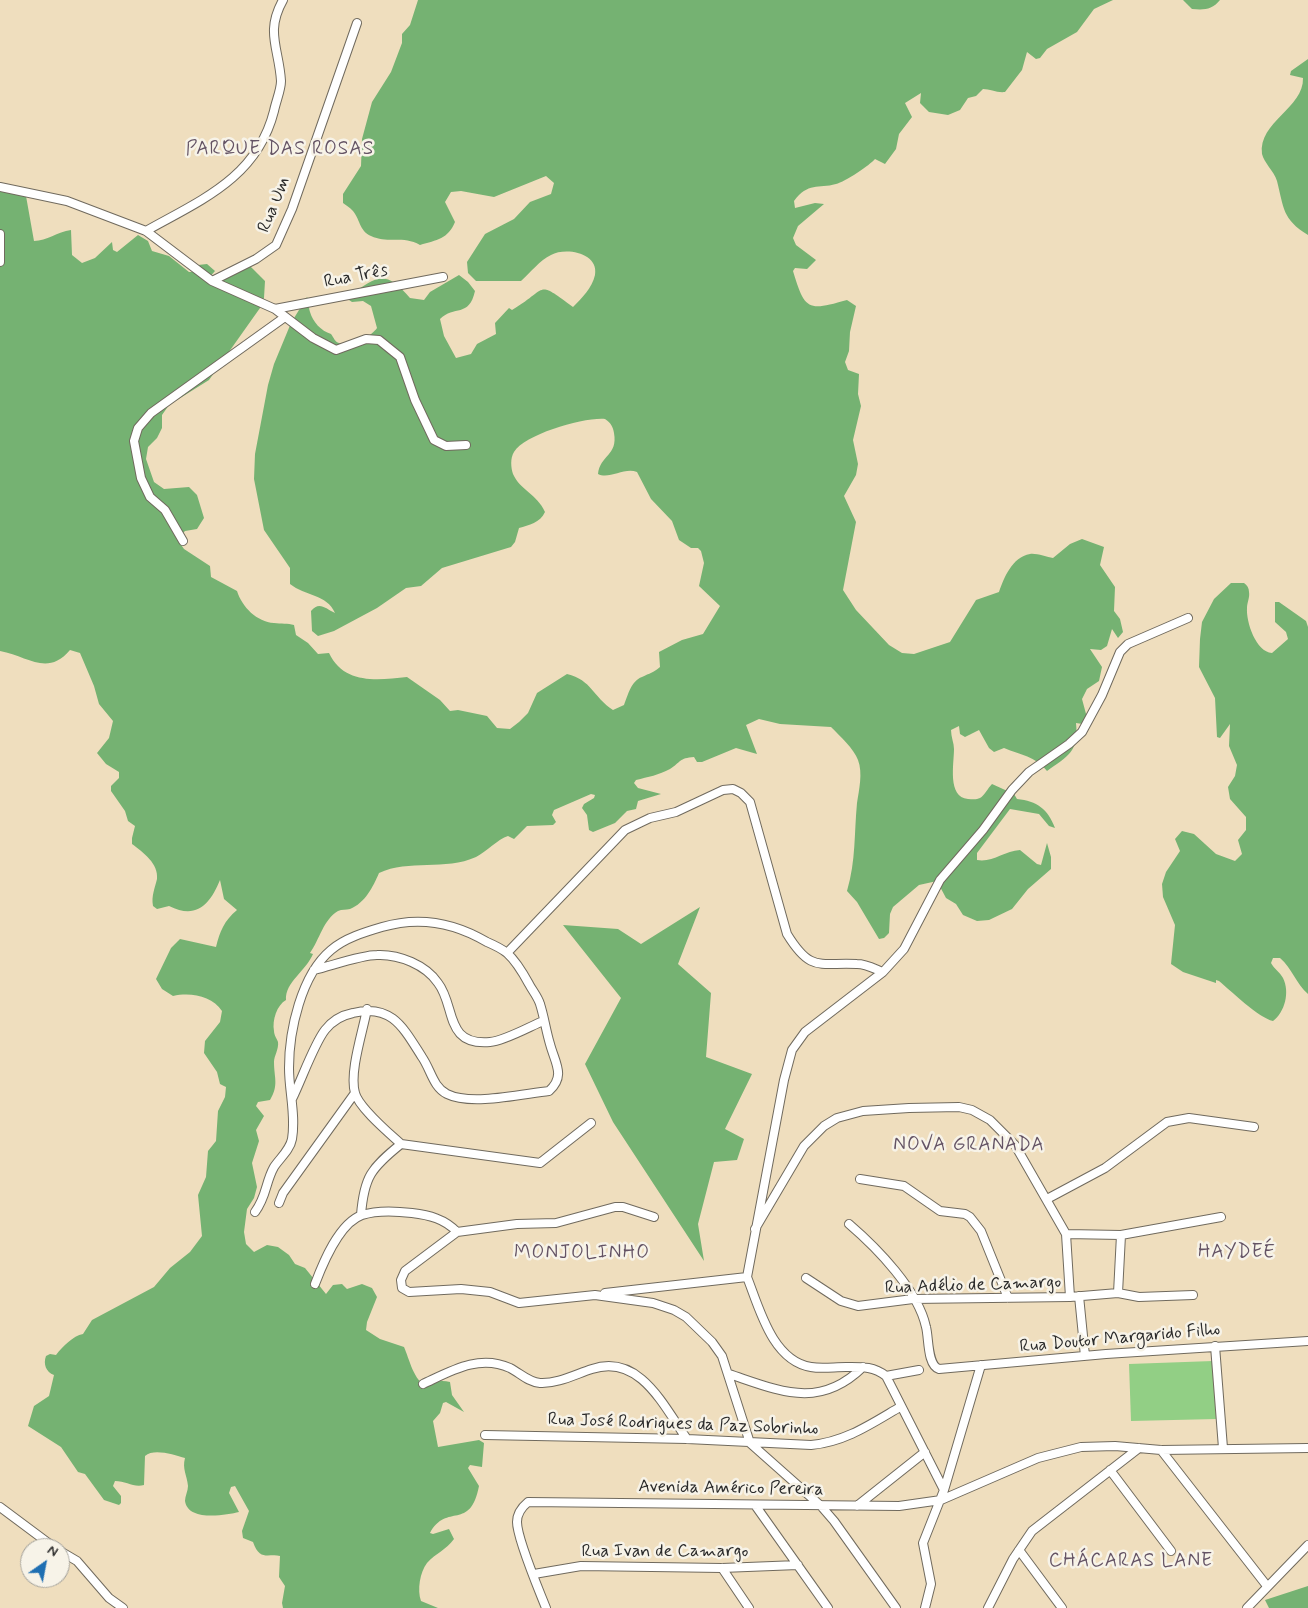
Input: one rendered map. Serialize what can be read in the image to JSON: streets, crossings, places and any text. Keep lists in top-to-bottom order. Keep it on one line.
{"streets":{"street":["Rua Um","Rua Três","Rua Adélio de Camargo","Rua Doutor Margarido Filho","Rua José Rodrigues da Paz Sobrinho","Avenida Américo Pereira","Rua Ivan de Camargo"]},"crossings":[["Rua Adélio de Camargo","Rua Doutor Margarido Filho"],["Avenida Américo Pereira","Rua Ivan de Camargo"]],"districts":["PARQUE DAS ROSAS","NOVA GRANADA","HAYDEÉ","MONJOLINHO","CHÁCARAS LANE"],"north":"top right"}
